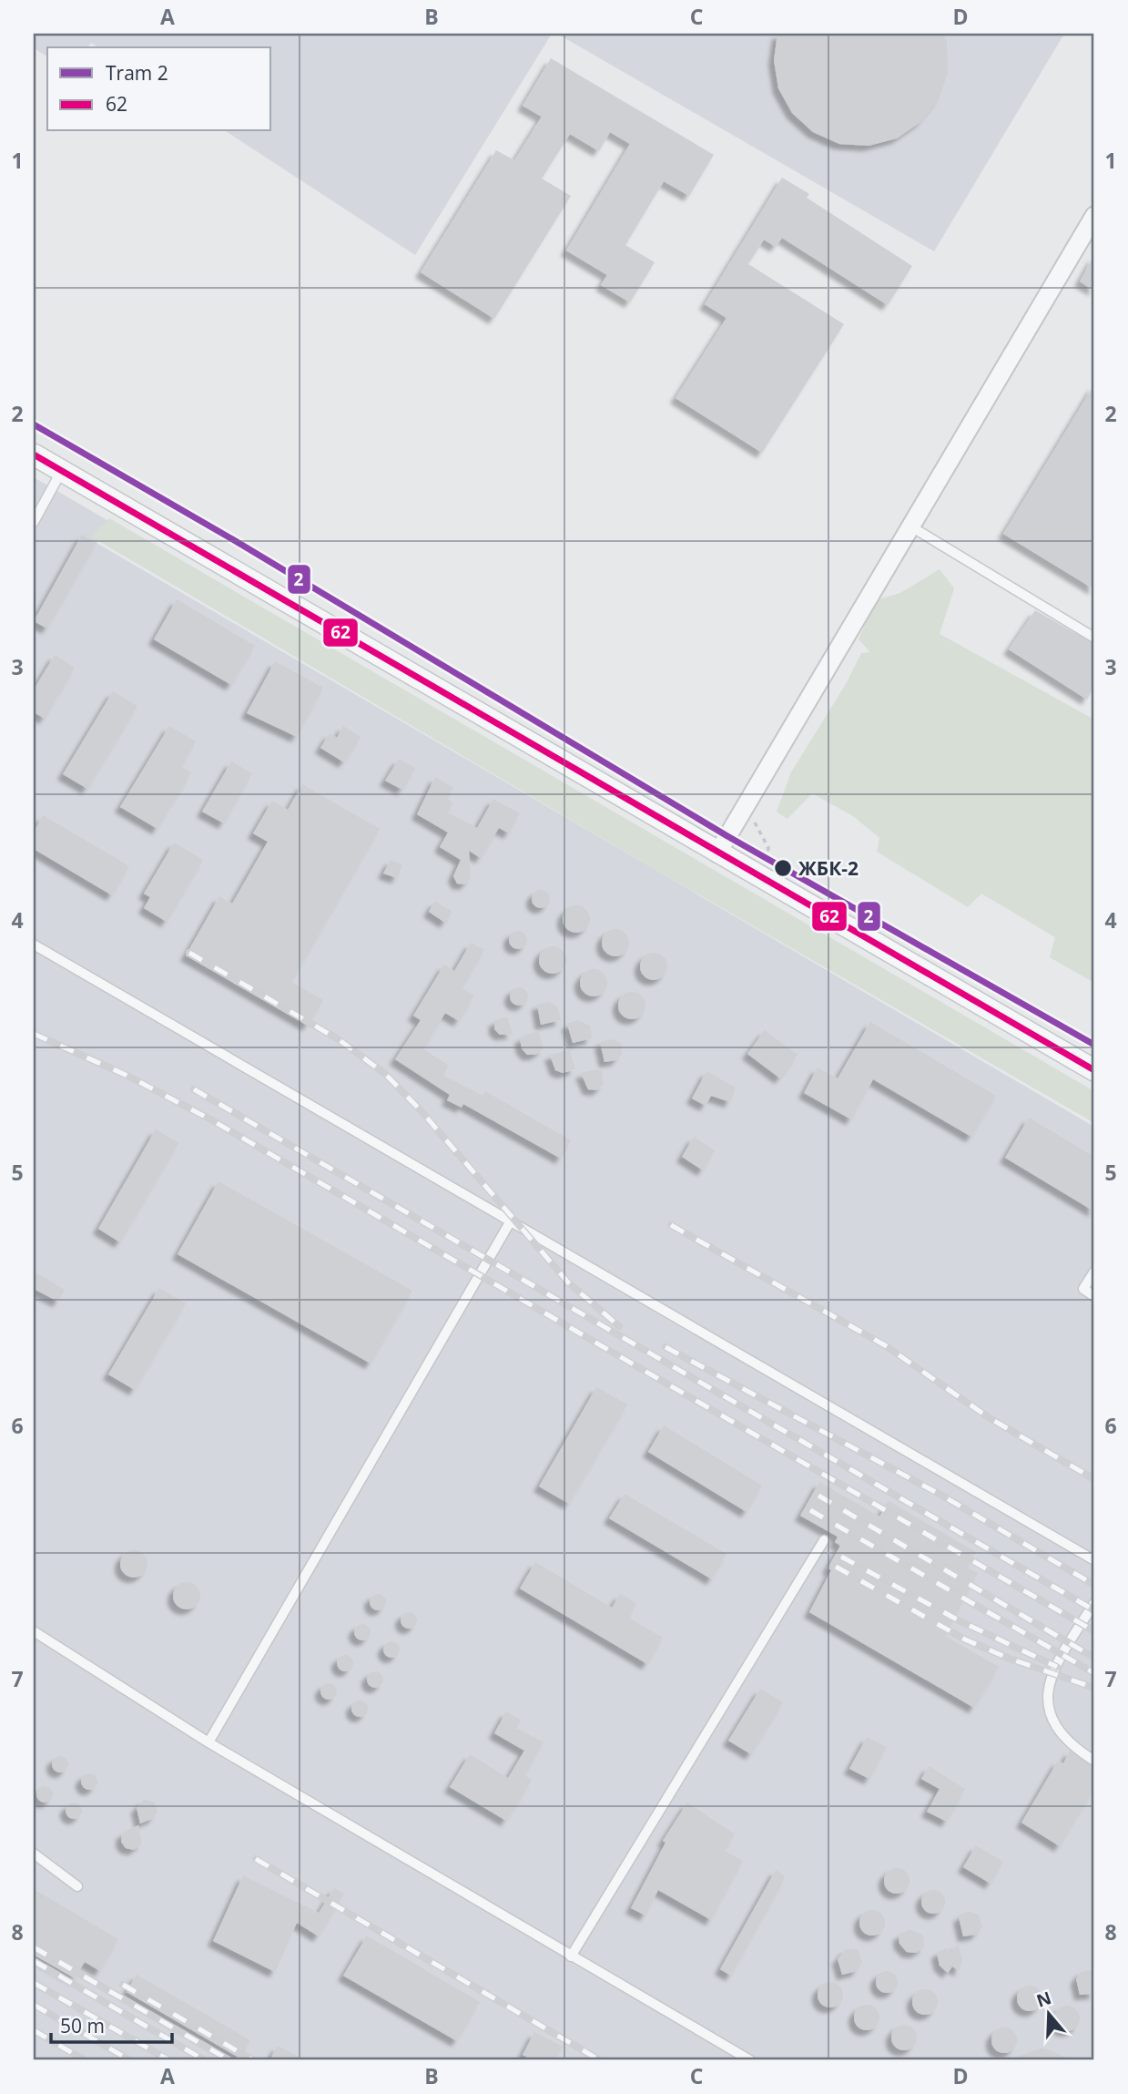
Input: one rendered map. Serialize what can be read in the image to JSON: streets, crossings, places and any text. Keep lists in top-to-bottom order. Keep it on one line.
{"places":["ЖБК-2"],"lines":["tram line 2","transit line 62"],"legend":["Tram 2","62"],"scale_bar":"50 m","north":"top","grid":{"columns":["A","B","C","D"],"rows":["1","2","3","4","5","6","7","8"]}}
